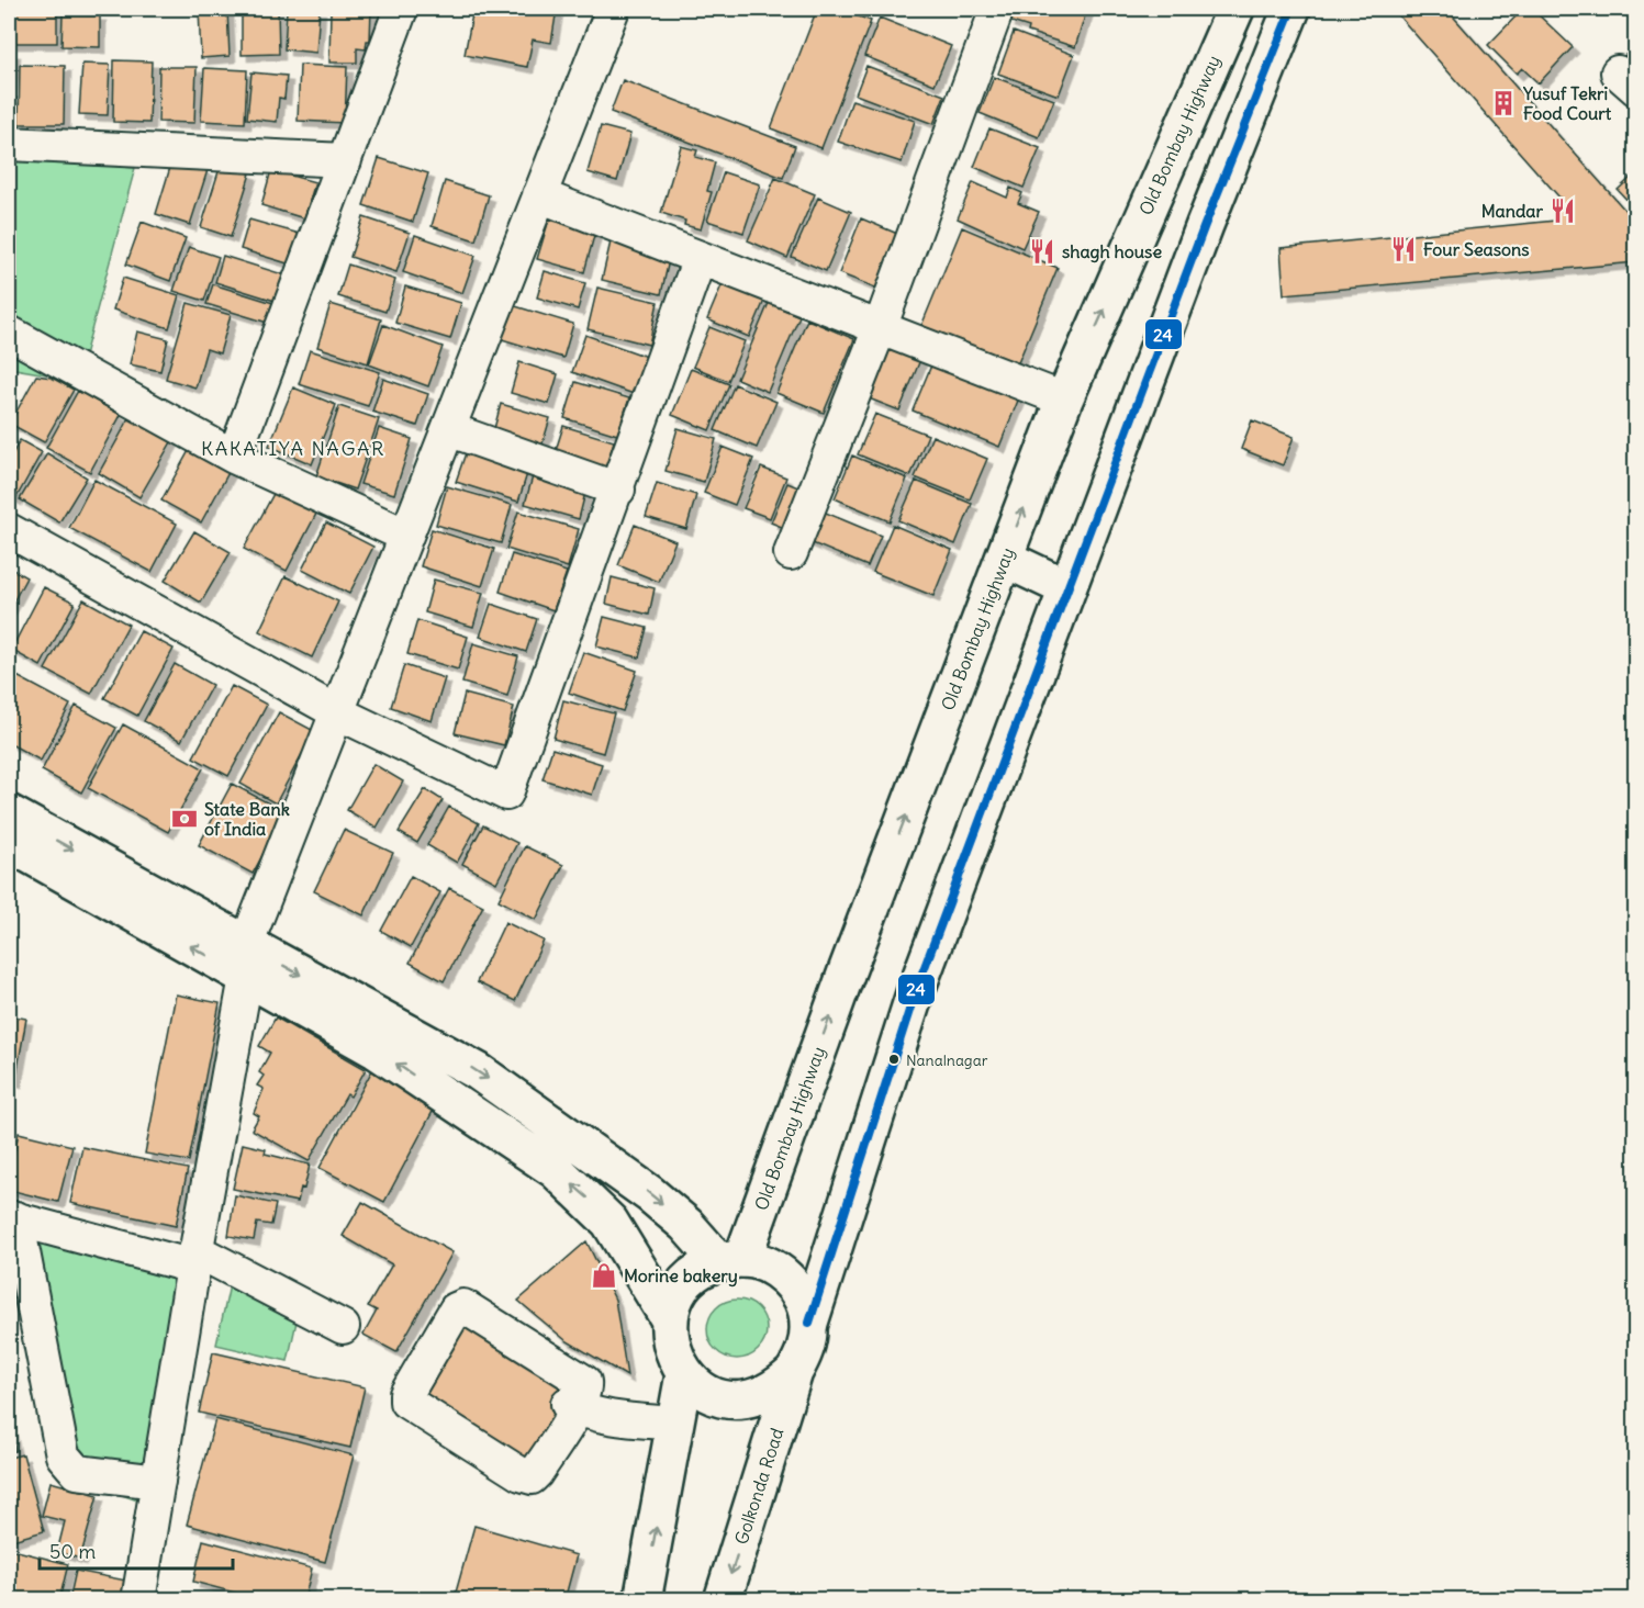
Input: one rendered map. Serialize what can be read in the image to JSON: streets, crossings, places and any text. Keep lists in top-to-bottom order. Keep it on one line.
{"streets":{"main road":["Old Bombay Highway","Golkonda Road"]},"crossings":[["Old Bombay Highway","Golkonda Road"]],"districts":["KAKATIYA NAGAR"],"places":{"building":["Yusuf Tekri Food Court"],"restaurant":["Mandar","Four Seasons","shagh house"],"bank":["State Bank of India"],"other":["Nanalnagar"],"shop":["Morine bakery"]},"lines":["transit line 24"],"scale_bar":"50 m"}
